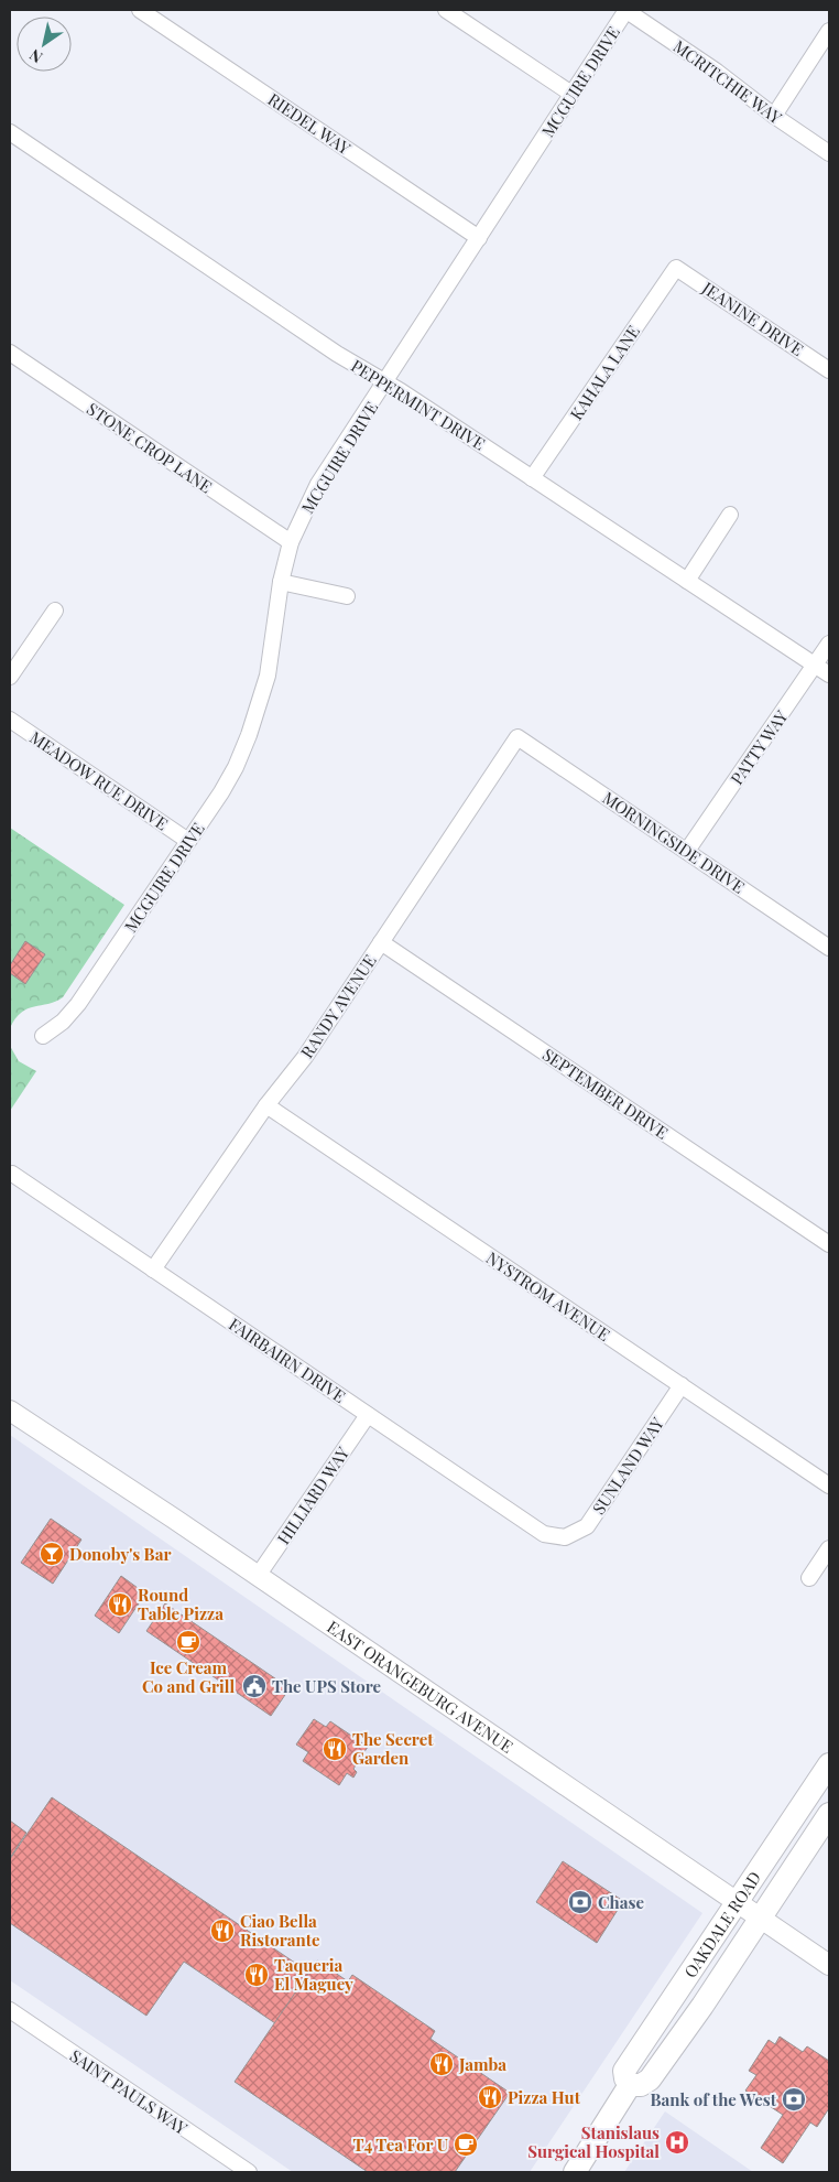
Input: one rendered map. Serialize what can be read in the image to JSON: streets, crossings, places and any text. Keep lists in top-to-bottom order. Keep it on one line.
{"streets":{"main road":["OAKDALE ROAD"],"street":["MCGUIRE DRIVE","MCRITCHIE WAY","RIEDEL WAY","JEANINE DRIVE","KAHALA LANE","PEPPERMINT DRIVE","STONE CROP LANE","PATTY WAY","MEADOW RUE DRIVE","MORNINGSIDE DRIVE","RANDY AVENUE","SEPTEMBER DRIVE","NYSTROM AVENUE","FAIRBAIRN DRIVE","SUNLAND WAY","HILLIARD WAY","EAST ORANGEBURG AVENUE","SAINT PAULS WAY"]},"crossings":[["MCGUIRE DRIVE","MCRITCHIE WAY"],["MCGUIRE DRIVE","RIEDEL WAY"],["MCGUIRE DRIVE","PEPPERMINT DRIVE"],["MCGUIRE DRIVE","STONE CROP LANE"],["MCGUIRE DRIVE","MEADOW RUE DRIVE"],["JEANINE DRIVE","KAHALA LANE"],["KAHALA LANE","PEPPERMINT DRIVE"],["PEPPERMINT DRIVE","PATTY WAY"],["PATTY WAY","MORNINGSIDE DRIVE"],["MORNINGSIDE DRIVE","RANDY AVENUE"],["RANDY AVENUE","SEPTEMBER DRIVE"],["RANDY AVENUE","NYSTROM AVENUE"],["RANDY AVENUE","FAIRBAIRN DRIVE"],["NYSTROM AVENUE","SUNLAND WAY"],["FAIRBAIRN DRIVE","SUNLAND WAY"],["FAIRBAIRN DRIVE","HILLIARD WAY"],["HILLIARD WAY","EAST ORANGEBURG AVENUE"],["EAST ORANGEBURG AVENUE","OAKDALE ROAD"]],"places":{"bar":["Donoby's Bar"],"restaurant":["Round Table Pizza","The Secret Garden","Ciao Bella Ristorante","Taqueria El Maguey","Jamba","Pizza Hut"],"cafe":["Ice Cream Co and Grill","T4 Tea For U"],"public building":["The UPS Store"],"bank":["Chase","Bank of the West"],"hospital":["Stanislaus Surgical Hospital"]},"north":"bottom left"}
